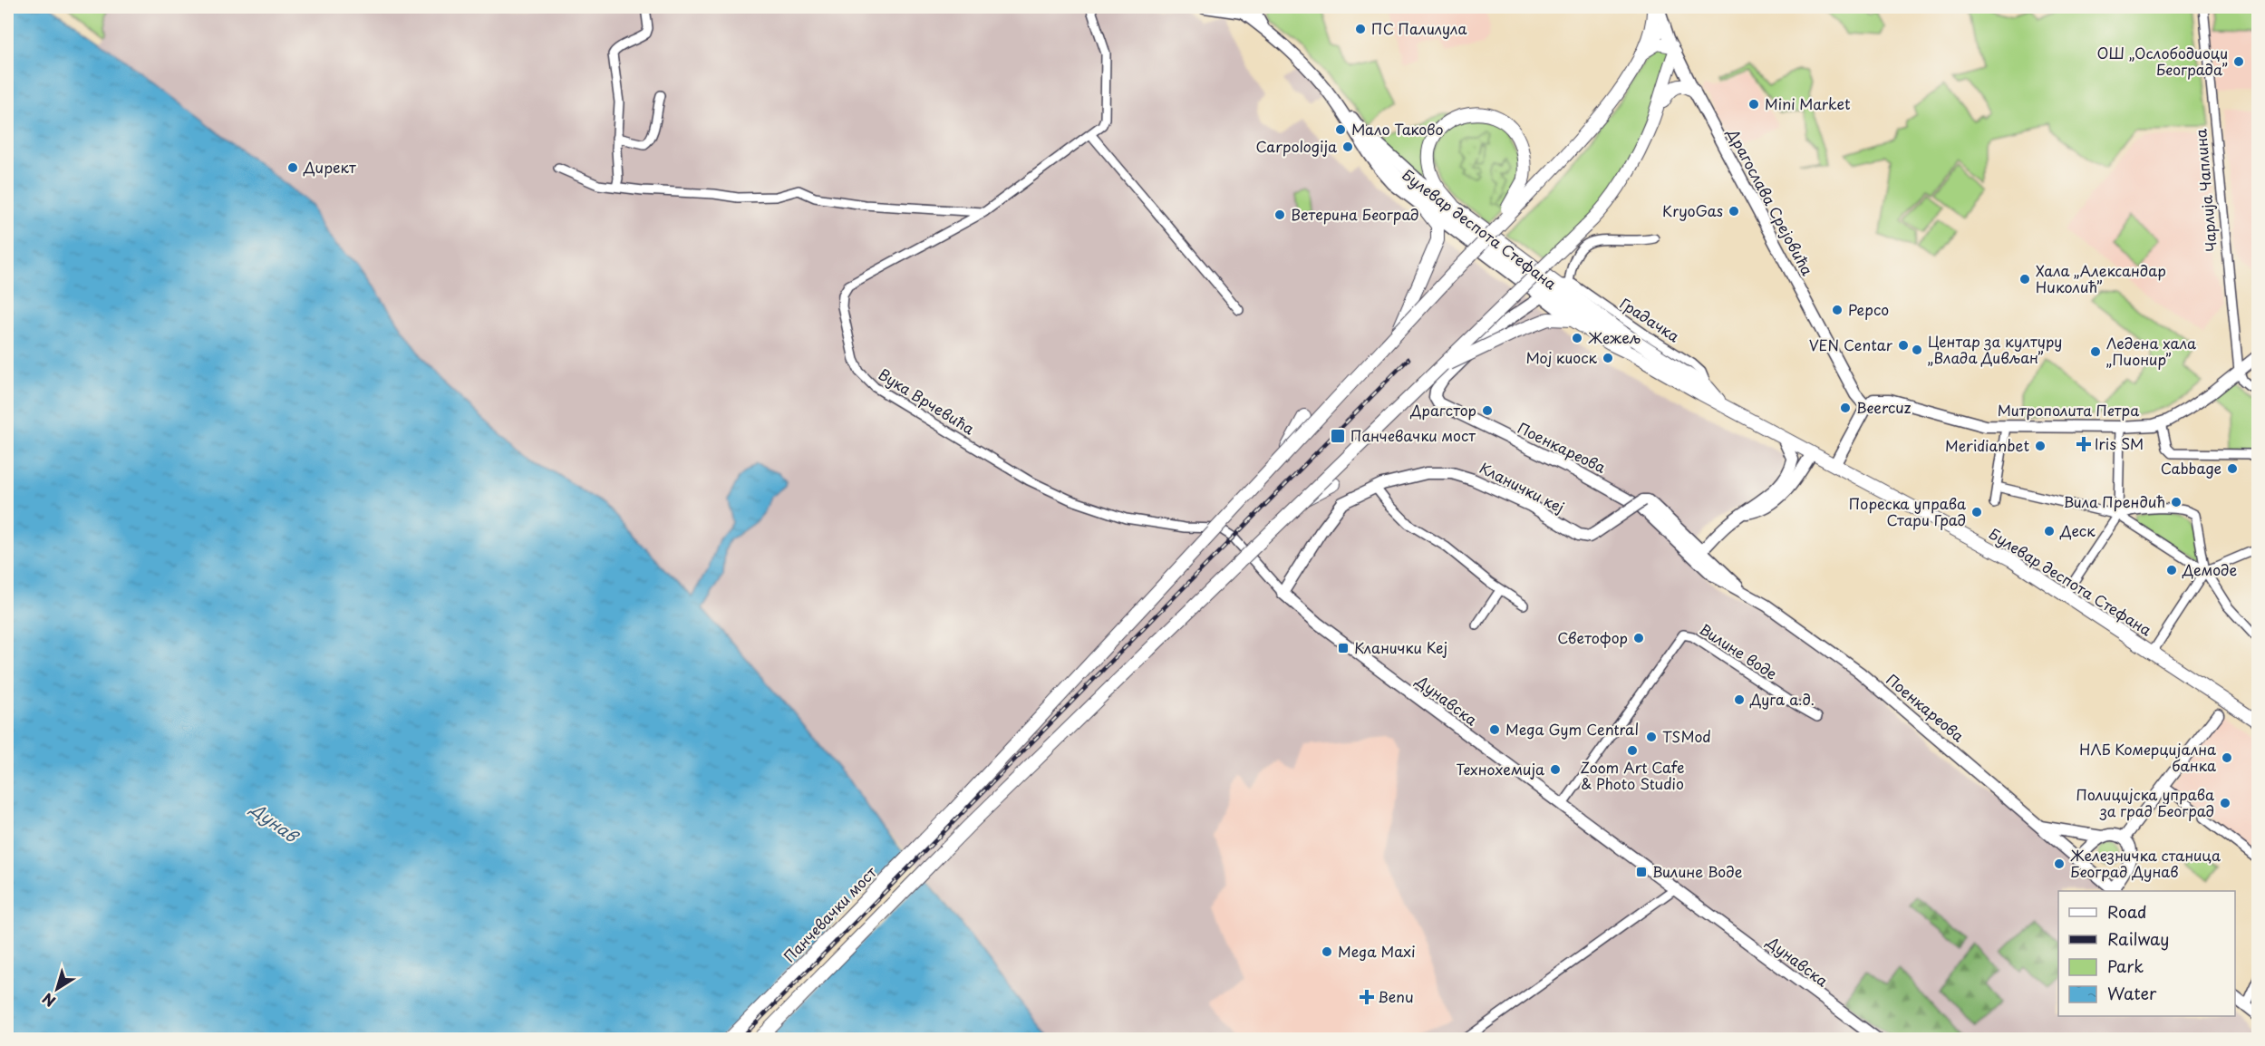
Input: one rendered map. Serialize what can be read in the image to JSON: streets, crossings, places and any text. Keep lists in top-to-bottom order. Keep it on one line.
{"streets":{"main road":["Драгослава Срејовића","Булевар деспота Стефана","Митрополита Петра","Поенкареова","Кланички кеј","Дунавска","Панчевачки мост"],"street":["Чарлија Чаплина","Вука Врчевића","Вилине воде"]},"crossings":[["Драгослава Срејовића","Митрополита Петра"],["Вука Врчевића","Кланички кеј"],["Вука Врчевића","Дунавска"],["Поенкареова","Кланички кеј"],["Кланички кеј","Дунавска"],["Вилине воде","Дунавска"]],"water":["Дунав"],"places":{"other":["ПС Палилула","ОШ „Ослободиоци Београда”","Mini Market","Мало Таково","Carpologija","Директ","KryoGas","Ветерина Београд","Хала „Александар Николић”","Pepco","Жежељ","VEN Centar","Центар за културу „Влада Дивљан”","Ледена хала „Пионир”","Мој киоск","Beercuz","Драгстор","Meridianbet","Cabbage","Вила Прендић","Пореска управа Стари Град","Деск","Демоде","Светофор","Дуга а.д.","Mega Gym Central","TSMod","Zoom Art Cafe & Photo Studio","НЛБ Комерцијална банка","Технохемија","Полицијска управа за град Београд","Железничка станица Београд Дунав","Mega Maxi"],"transit":["Панчевачки мост","Кланички Кеј","Вилине Воде"],"health":["Iris SM","Benu"]},"legend":["Road","Railway","Park","Water"],"north":"bottom left"}
